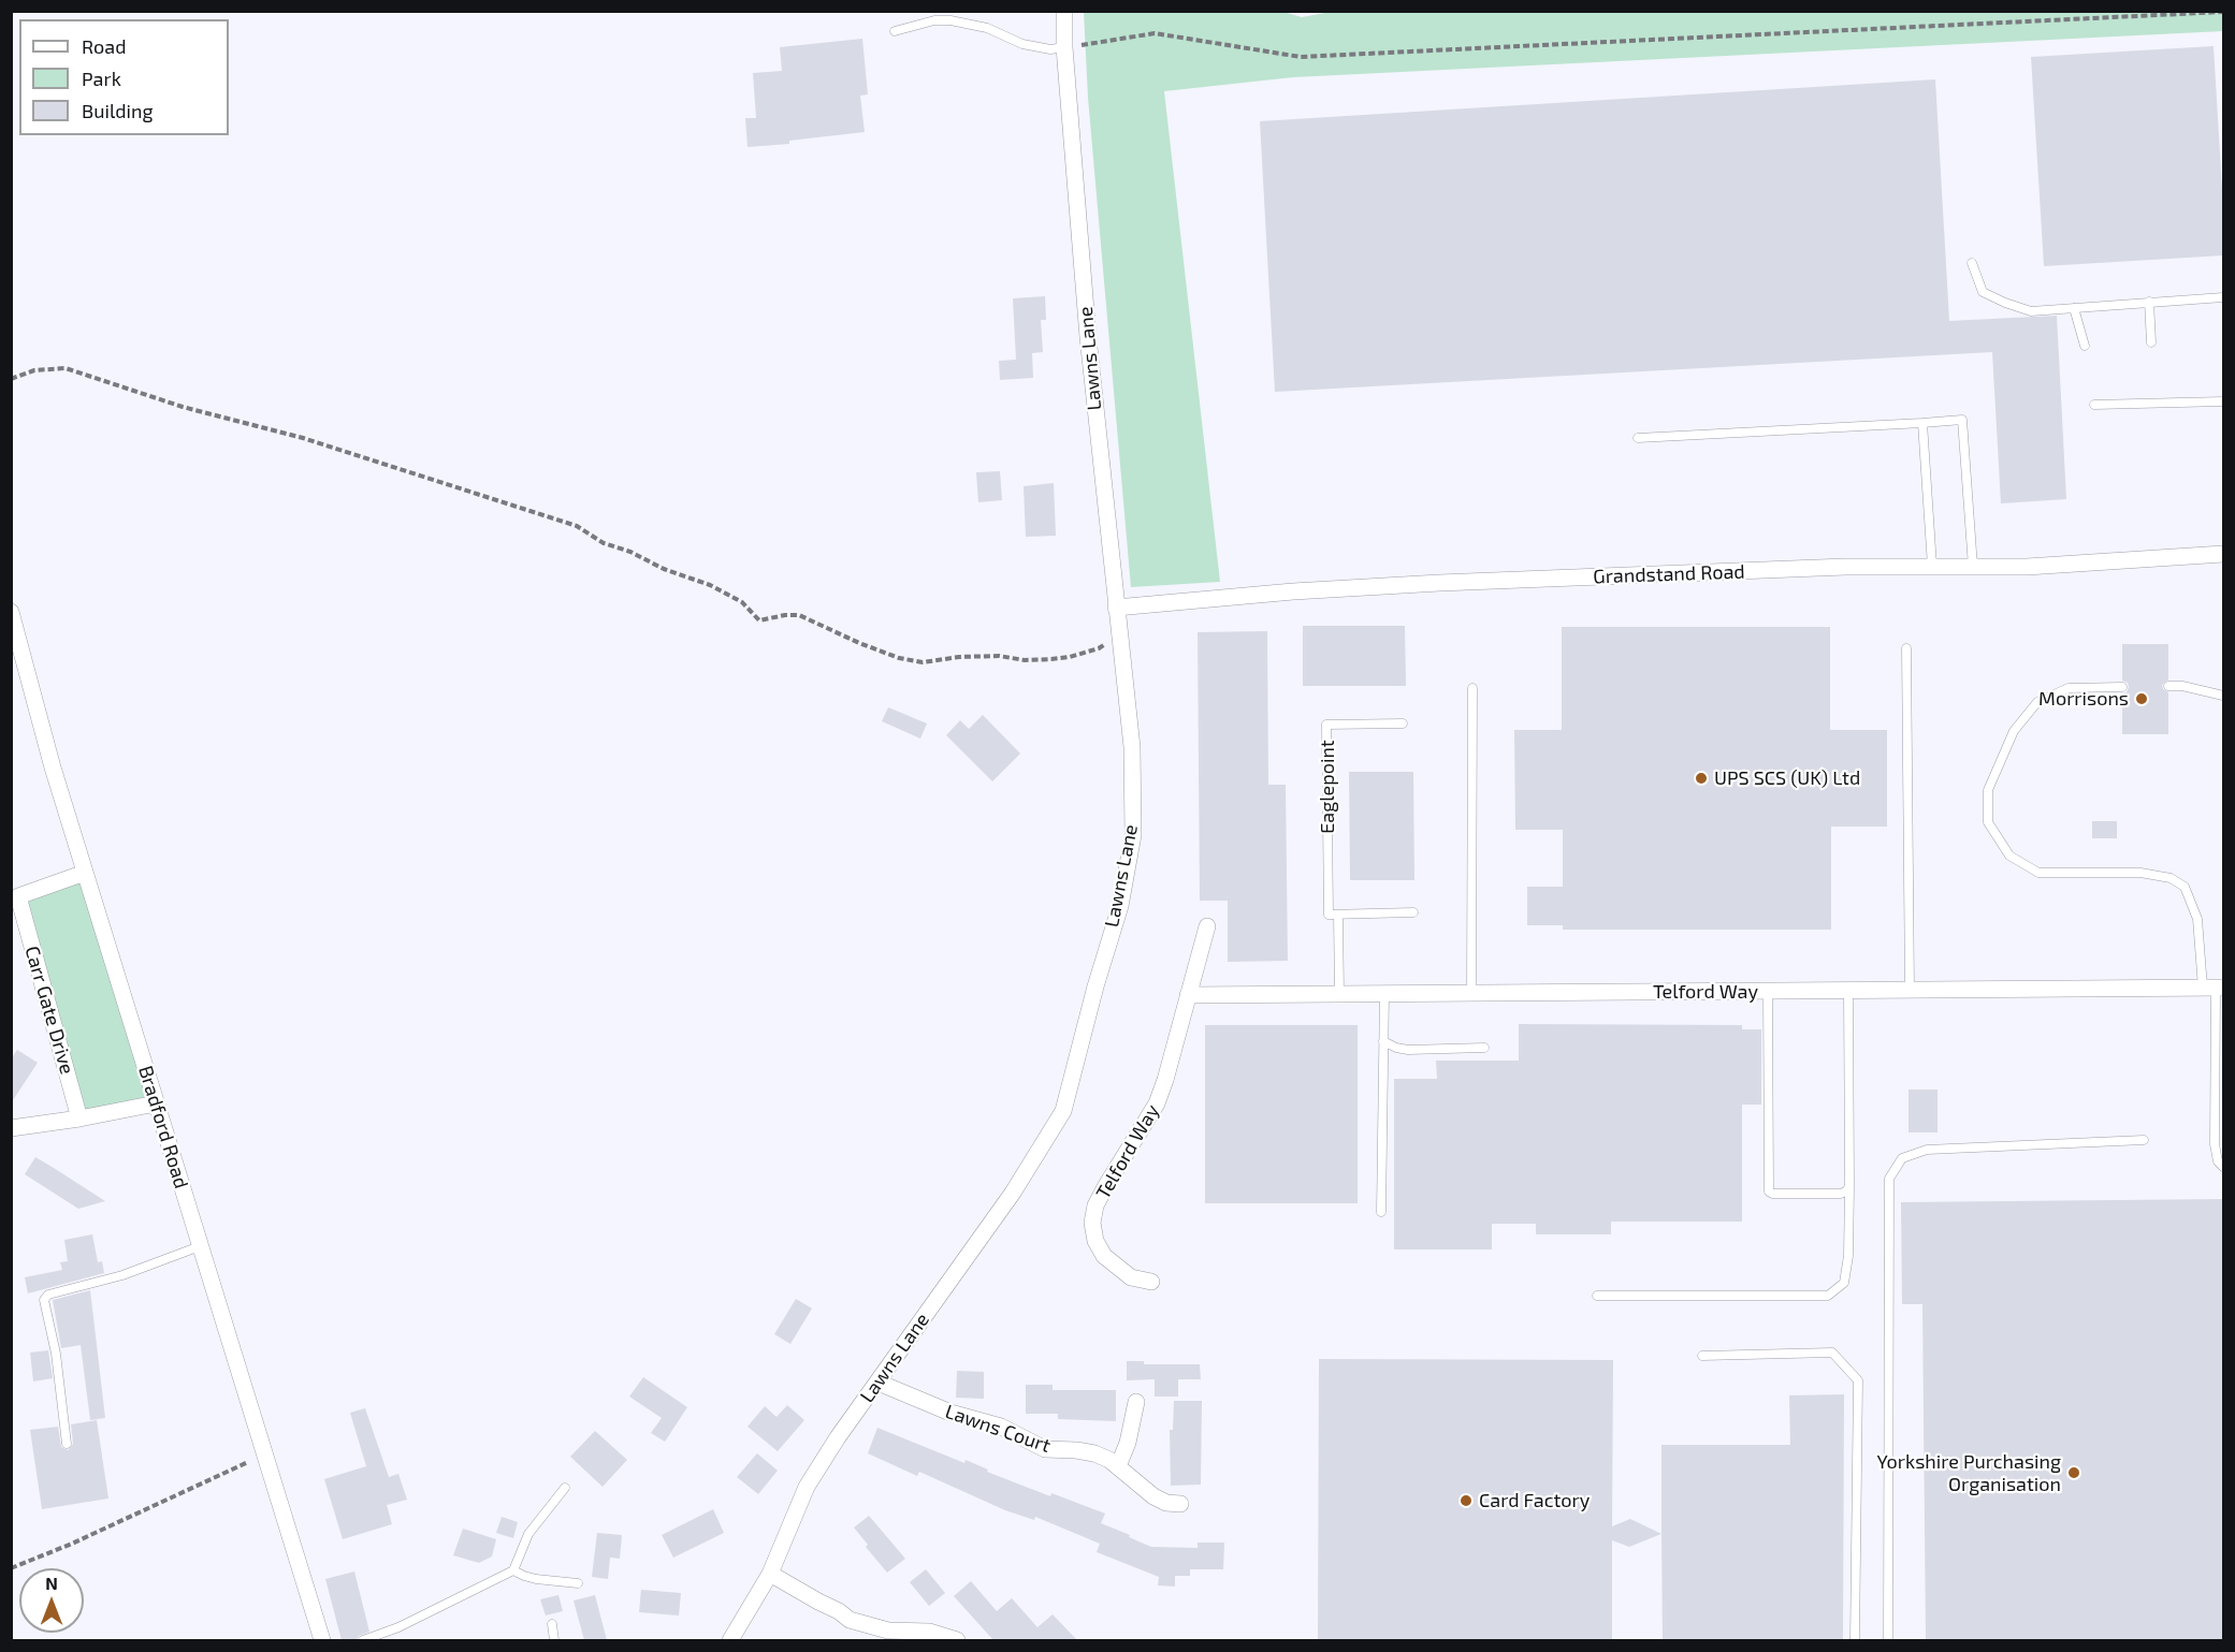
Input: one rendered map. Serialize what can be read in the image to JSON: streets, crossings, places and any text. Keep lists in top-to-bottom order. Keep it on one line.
{"streets":{"street":["Lawns Lane","Grandstand Road","Telford Way","Carr Gate Drive","Bradford Road","Lawns Court"],"lane":["Eaglepoint"]},"crossings":[["Lawns Lane","Grandstand Road"],["Lawns Lane","Lawns Court"],["Eaglepoint","Telford Way"],["Carr Gate Drive","Bradford Road"]],"places":["Morrisons","UPS SCS (UK) Ltd","Yorkshire Purchasing Organisation","Card Factory"],"legend":["Road","Park","Building"],"north":"top"}
